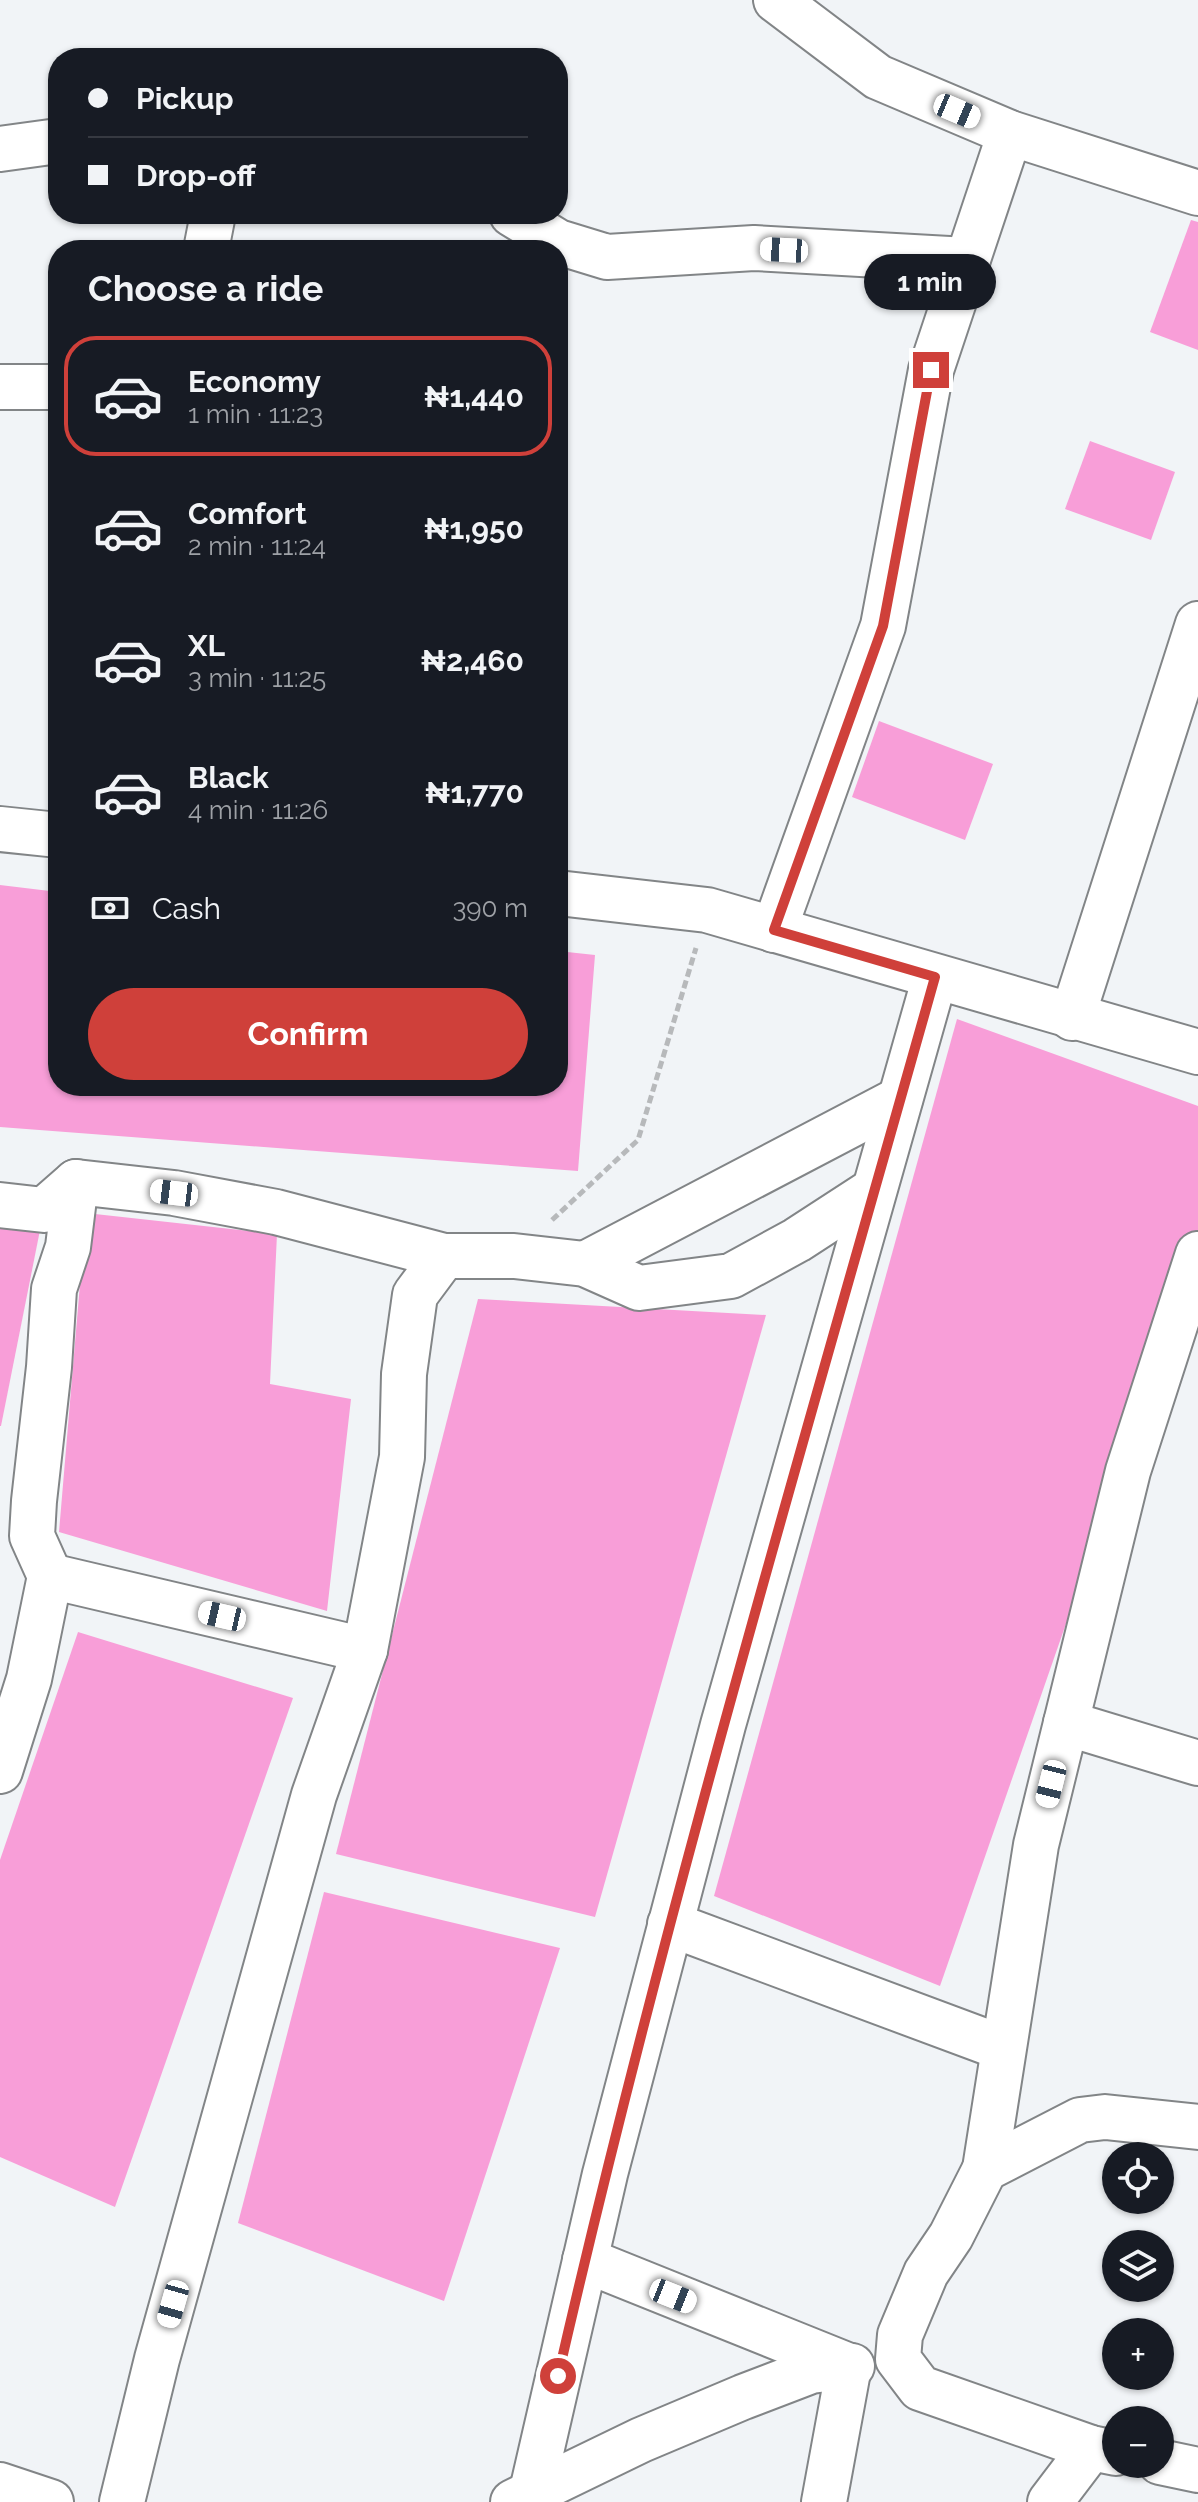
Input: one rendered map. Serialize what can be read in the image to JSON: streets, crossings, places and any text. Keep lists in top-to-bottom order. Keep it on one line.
{"page":{"banner":["Pickup","Drop-off"],"heading":"Choose a ride","bubble":"1 min","list":[{"name":"Economy","note":"1 min · 11:23","value":"₦1,440"},{"name":"Comfort","note":"2 min · 11:24","value":"₦1,950"},{"name":"XL","note":"3 min · 11:25","value":"₦2,460"},{"name":"Black","note":"4 min · 11:26","value":"₦1,770"}],"pay":["Cash","390 m"],"buttons":"Confirm","map_buttons":["+","−"]}}
